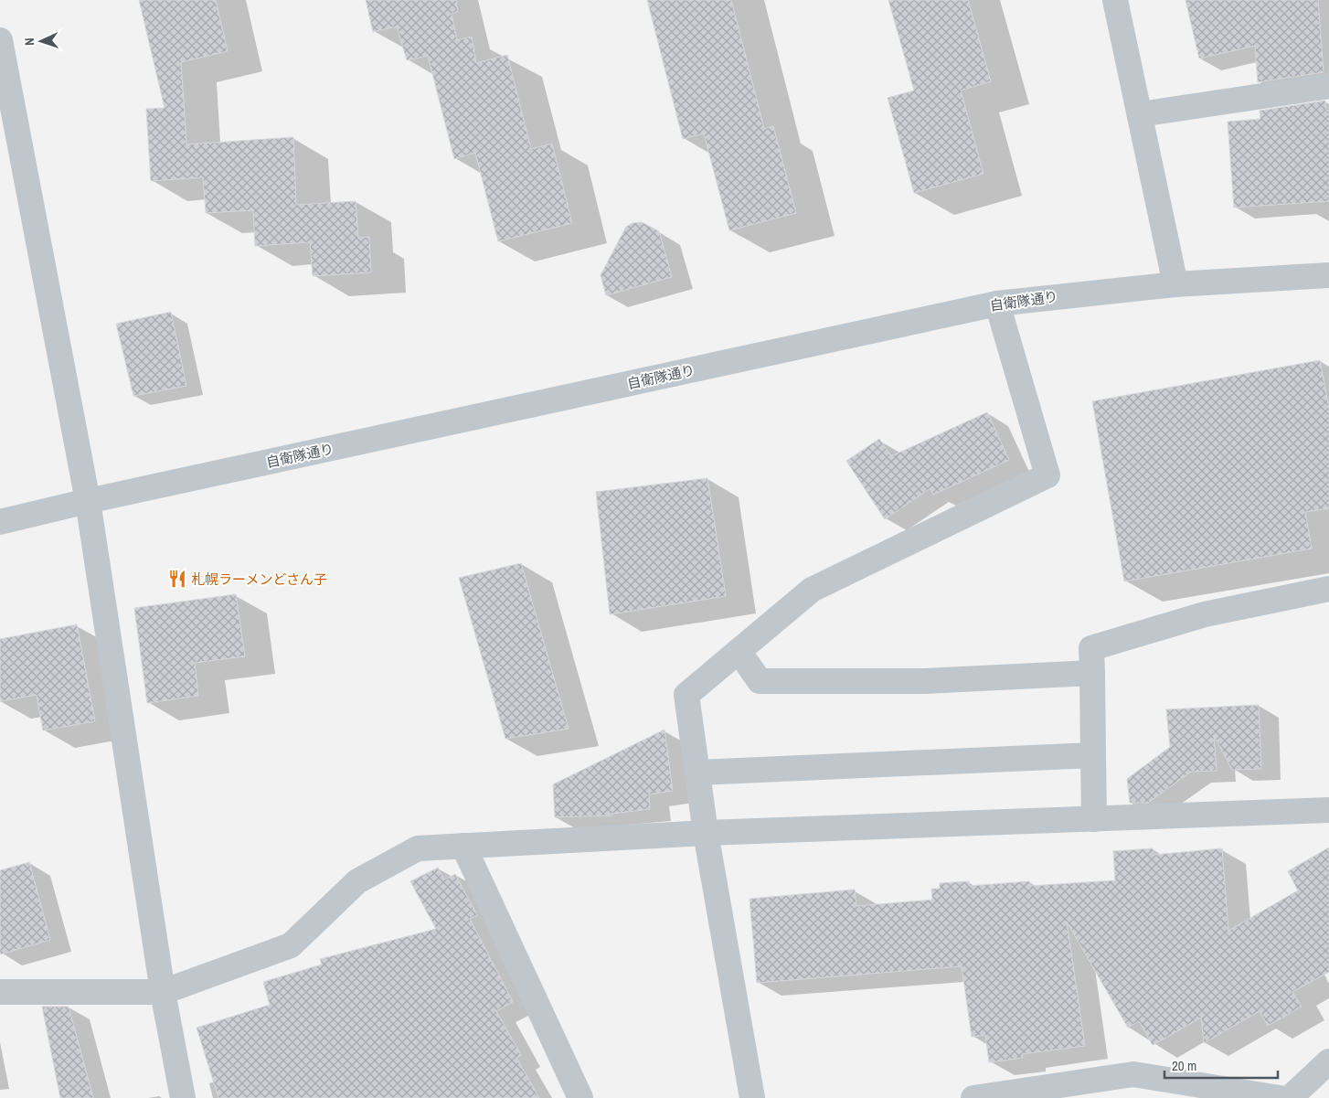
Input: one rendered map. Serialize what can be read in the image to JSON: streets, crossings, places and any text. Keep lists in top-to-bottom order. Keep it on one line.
{"streets":{"street":["自衛隊通り"]},"places":{"restaurant":["札幌ラーメンどさん子"]},"scale_bar":"20 m","north":"left"}
